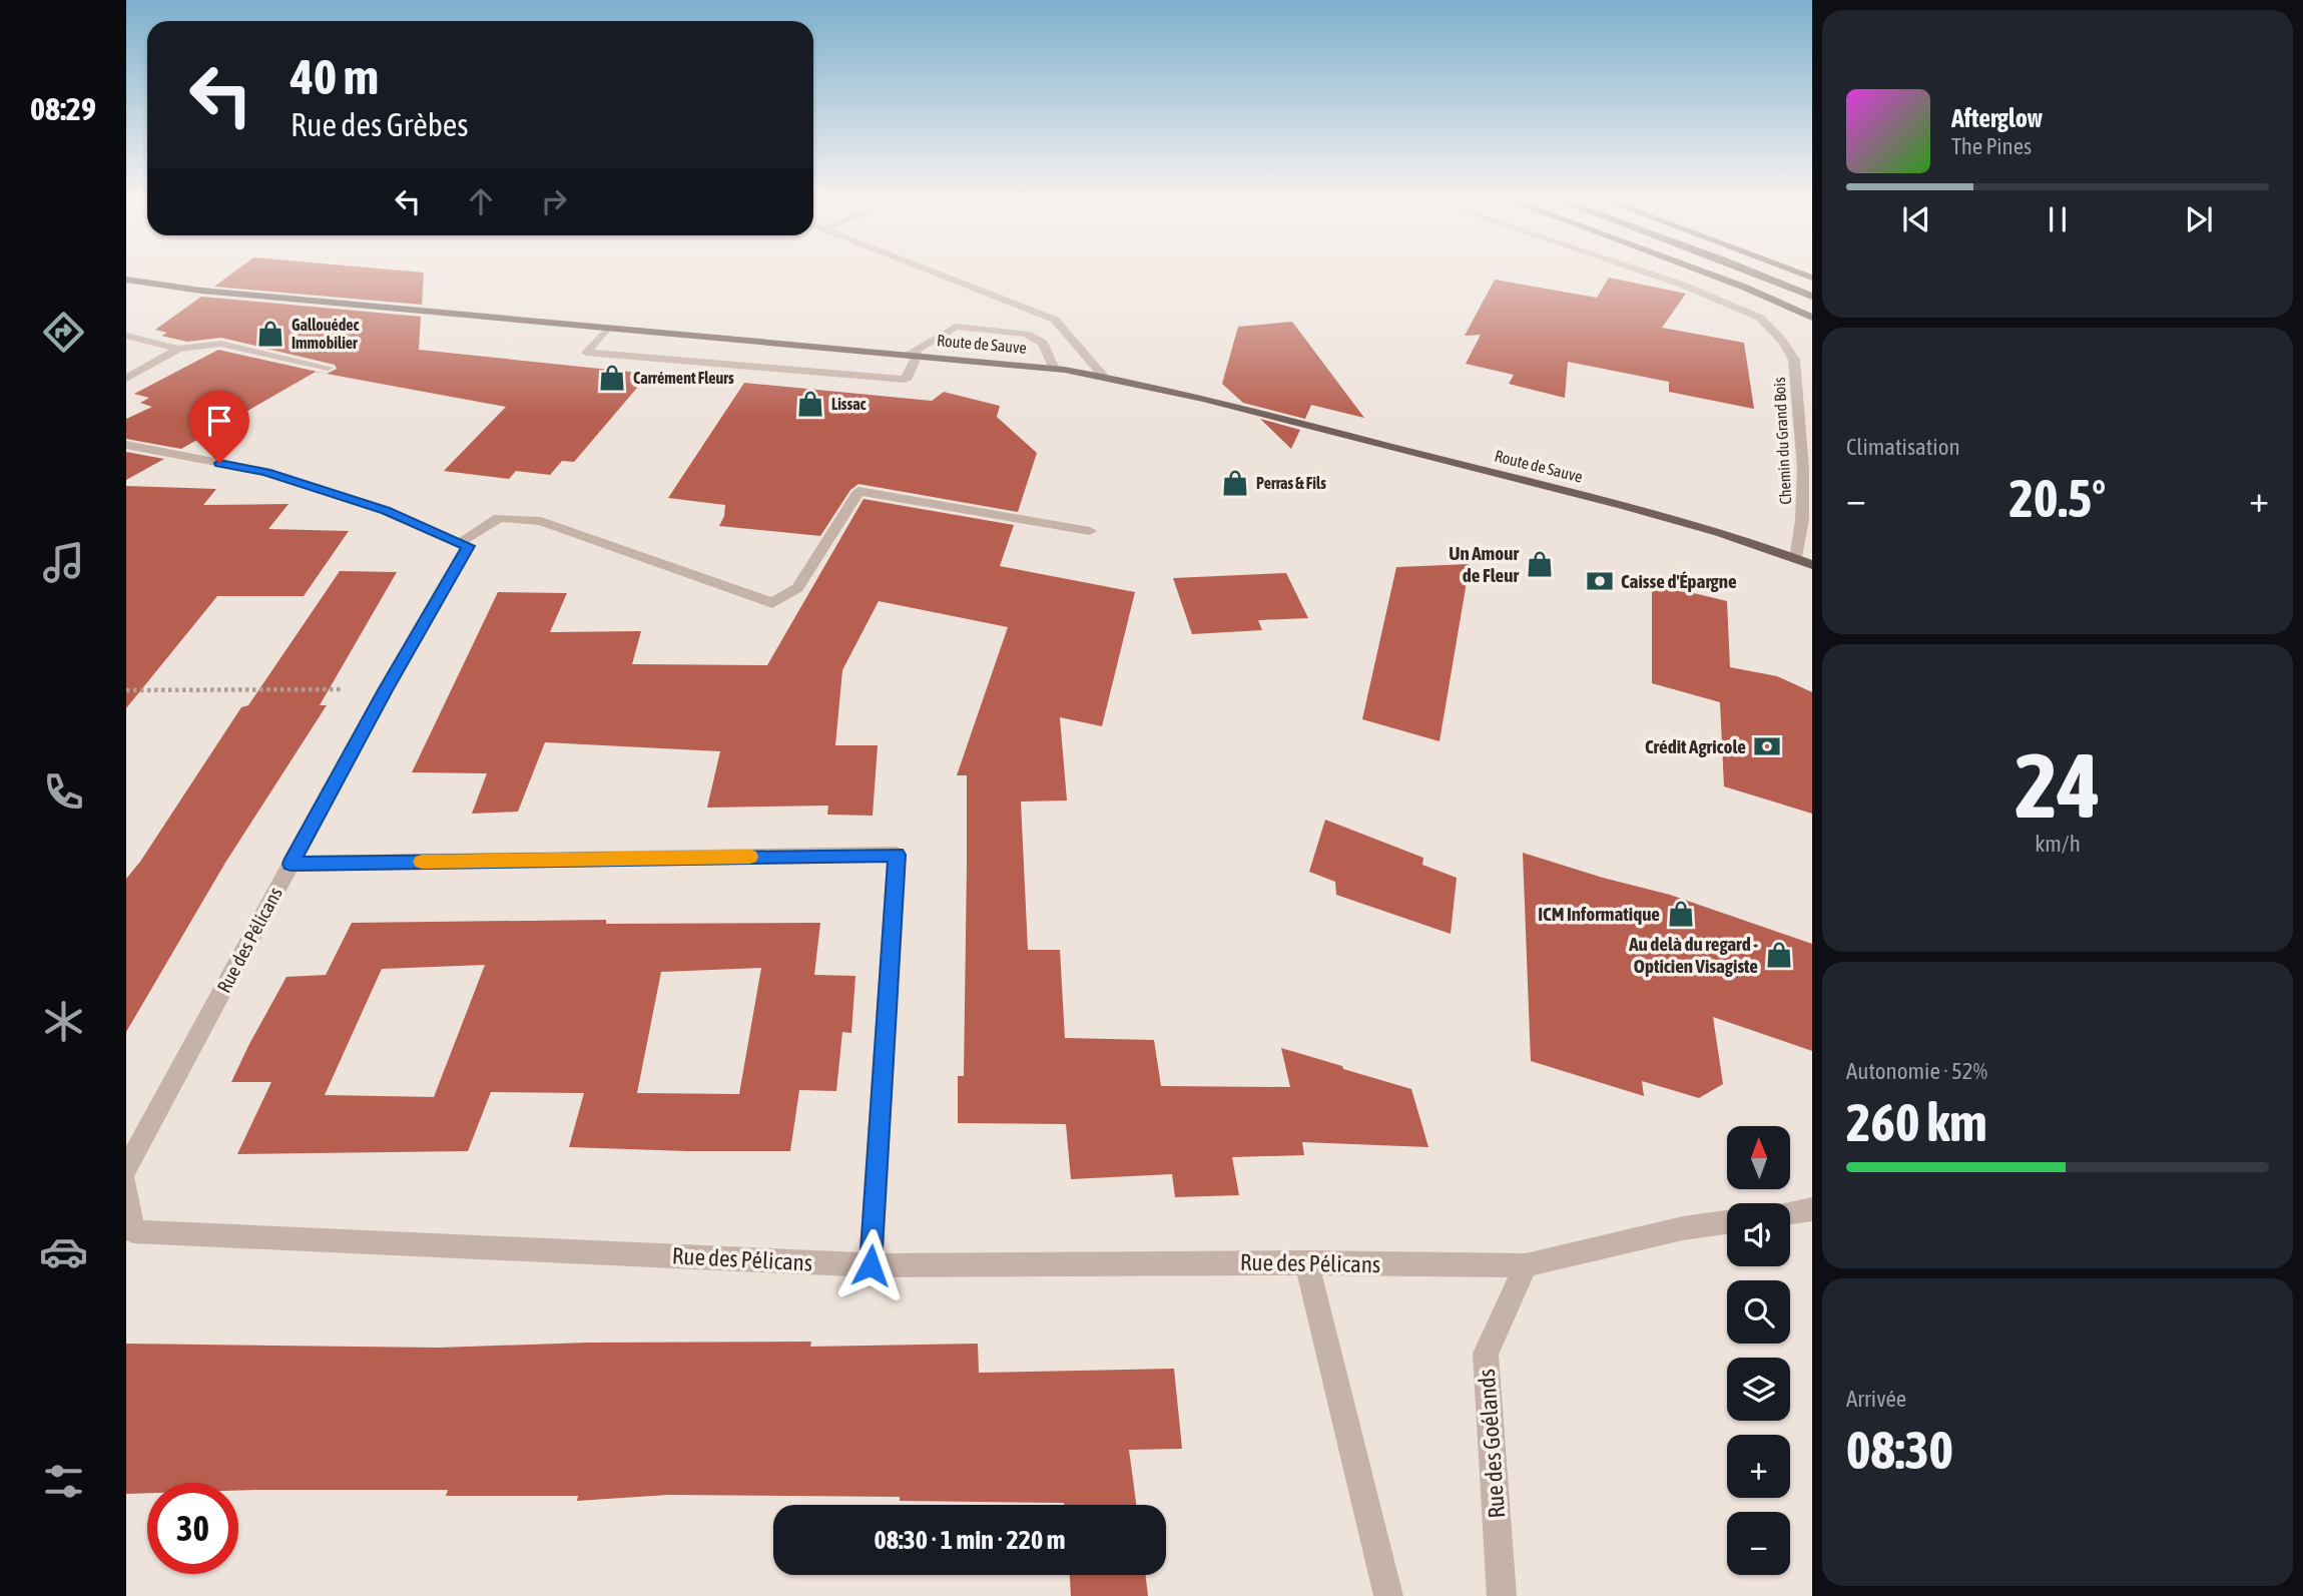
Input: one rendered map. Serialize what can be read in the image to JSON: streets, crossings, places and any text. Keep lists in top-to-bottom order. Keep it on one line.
{"streets":{"main road":["Route de Sauve"],"street":["Chemin du Grand Bois","Rue des Pélicans","Rue des Goélands"]},"crossings":[["Route de Sauve","Chemin du Grand Bois"],["Rue des Pélicans","Rue des Goélands"]],"places":{"shop":["Gallouédec Immobilier","Carrément Fleurs","Lissac","Perras & Fils","Un Amour de Fleur","ICM Informatique","Au delà du regard - Opticien Visagiste"],"bank":["Caisse d'Épargne","Crédit Agricole"]},"north":"top","page":{"tabs":"08:29","turn":["40 m","Rue des Grèbes"],"song":["Afterglow","The Pines"],"tile":["Climatisation",["24","km/h"],["Autonomie · 52%","260 km"],["Arrivée","08:30"]],"heat":["−","20.5°","+"],"map_buttons":["+","−"],"limit":"30","trip":"08:30 · 1 min · 220 m"}}
